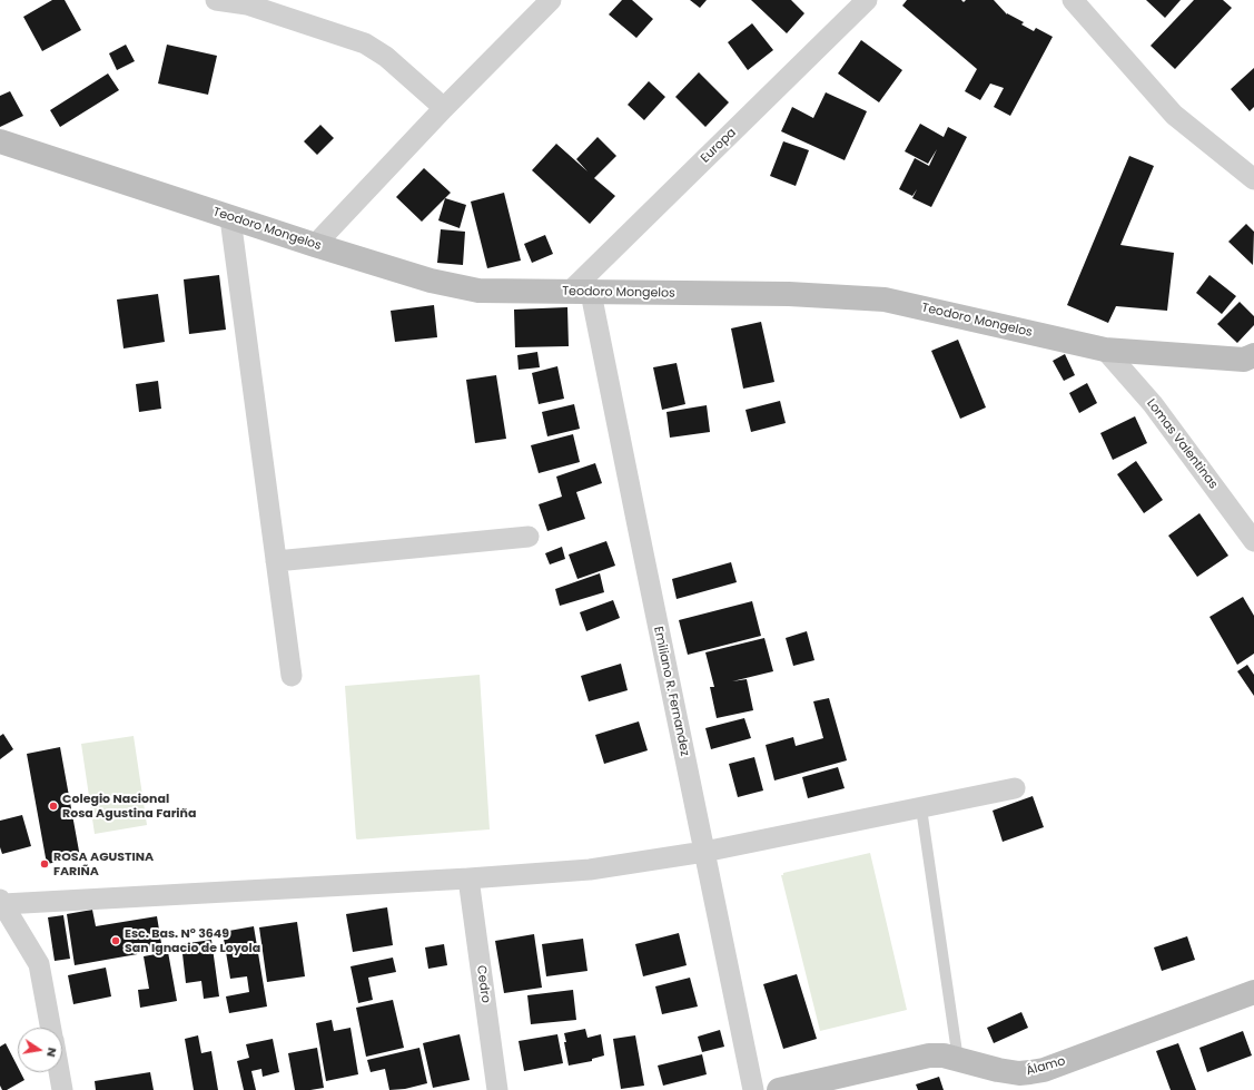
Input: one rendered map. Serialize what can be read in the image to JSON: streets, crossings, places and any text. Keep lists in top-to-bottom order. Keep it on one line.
{"streets":{"street":["Europa","Teodoro Mongelos","Lomas Valentinas","Emiliano R. Fernandez","Cedro","Álamo"]},"crossings":[["Europa","Teodoro Mongelos"],["Europa","Emiliano R. Fernandez"],["Teodoro Mongelos","Lomas Valentinas"],["Teodoro Mongelos","Emiliano R. Fernandez"]],"places":["Colegio Nacional Rosa Agustina Fariña","ROSA AGUSTINA FARIÑA","Esc. Bas. N° 3649 San Ignacio de Loyola"],"north":"right"}
